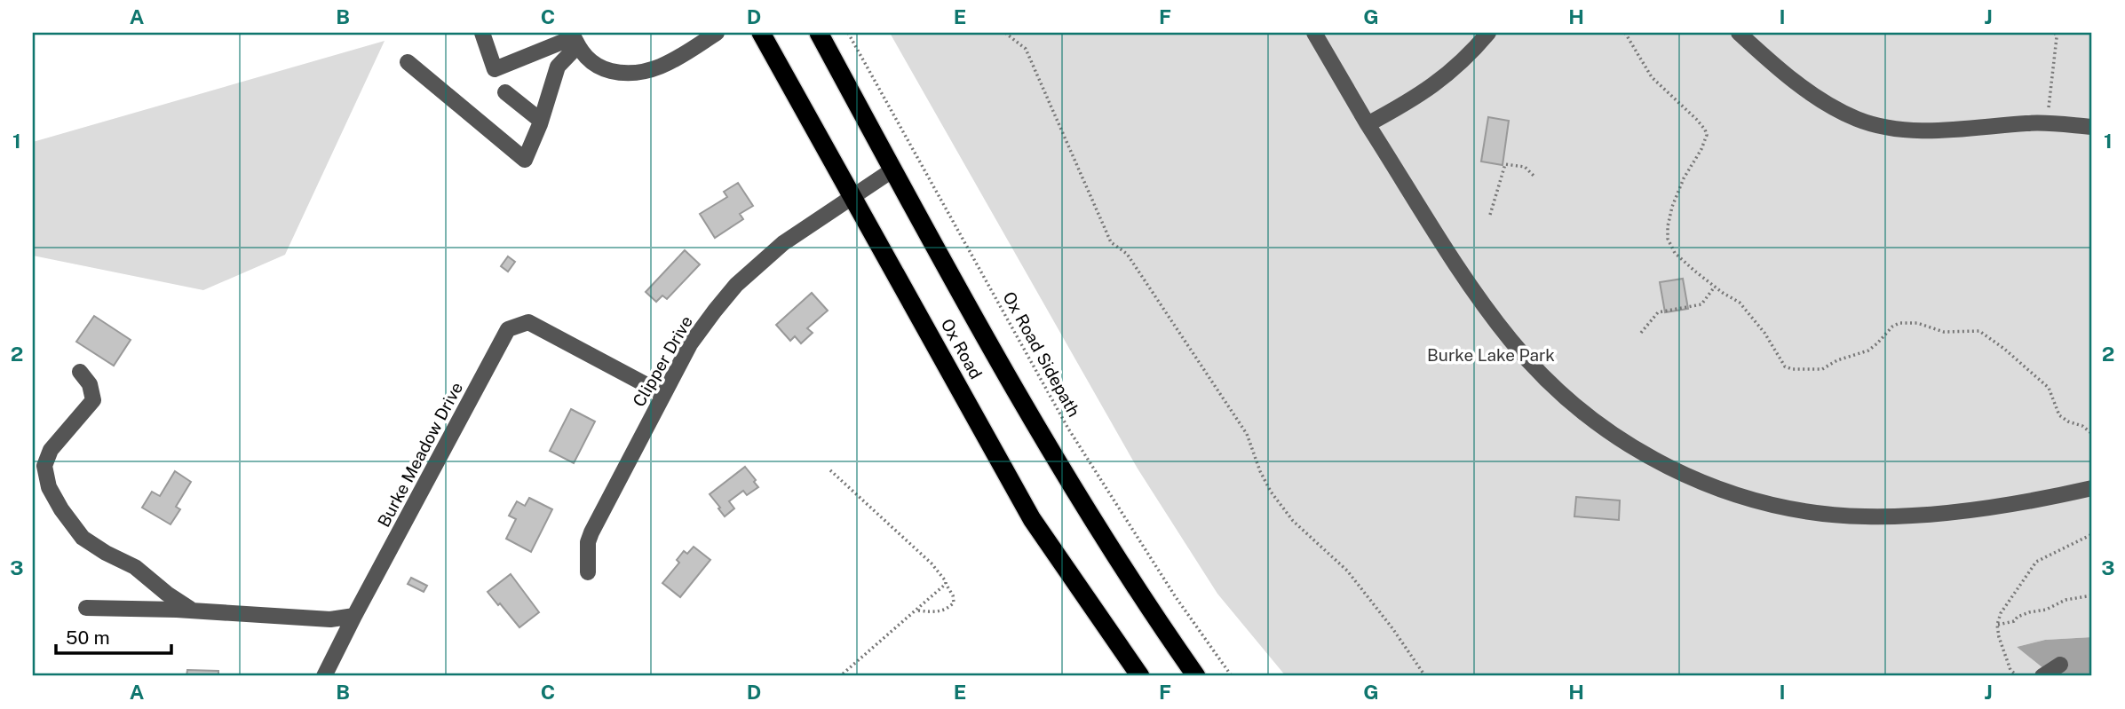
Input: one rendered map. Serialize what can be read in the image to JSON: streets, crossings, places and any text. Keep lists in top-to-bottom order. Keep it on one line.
{"streets":{"highway":["Ox Road"],"street":["Clipper Drive","Burke Meadow Drive"],"path":["Ox Road Sidepath"]},"crossings":[["Ox Road","Clipper Drive"],["Clipper Drive","Burke Meadow Drive"]],"parks":["Burke Lake Park"],"scale_bar":"50 m","grid":{"columns":["A","B","C","D","E","F","G","H","I","J"],"rows":["1","2","3"]}}
